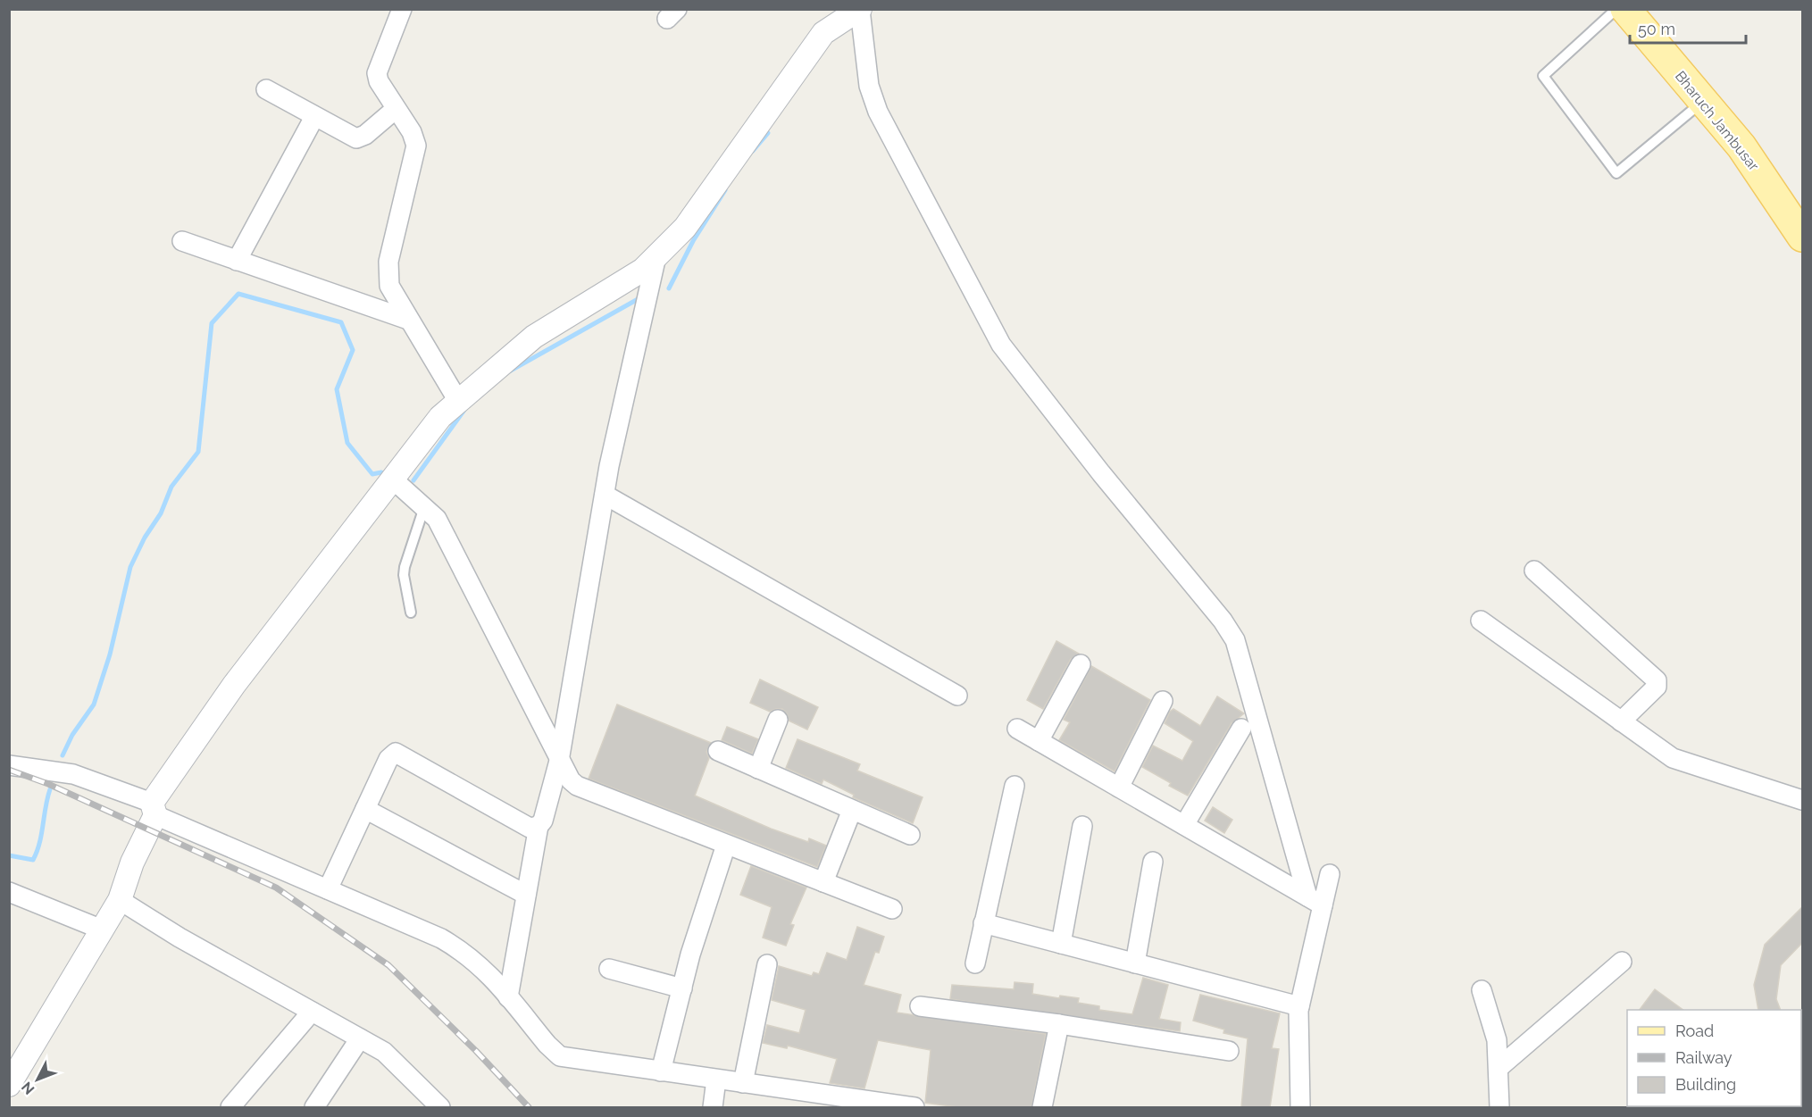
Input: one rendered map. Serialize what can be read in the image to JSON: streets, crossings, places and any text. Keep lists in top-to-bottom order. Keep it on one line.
{"streets":{"main road":["Bharuch Jambusar"]},"legend":["Road","Railway","Building"],"scale_bar":"50 m","north":"bottom left"}
